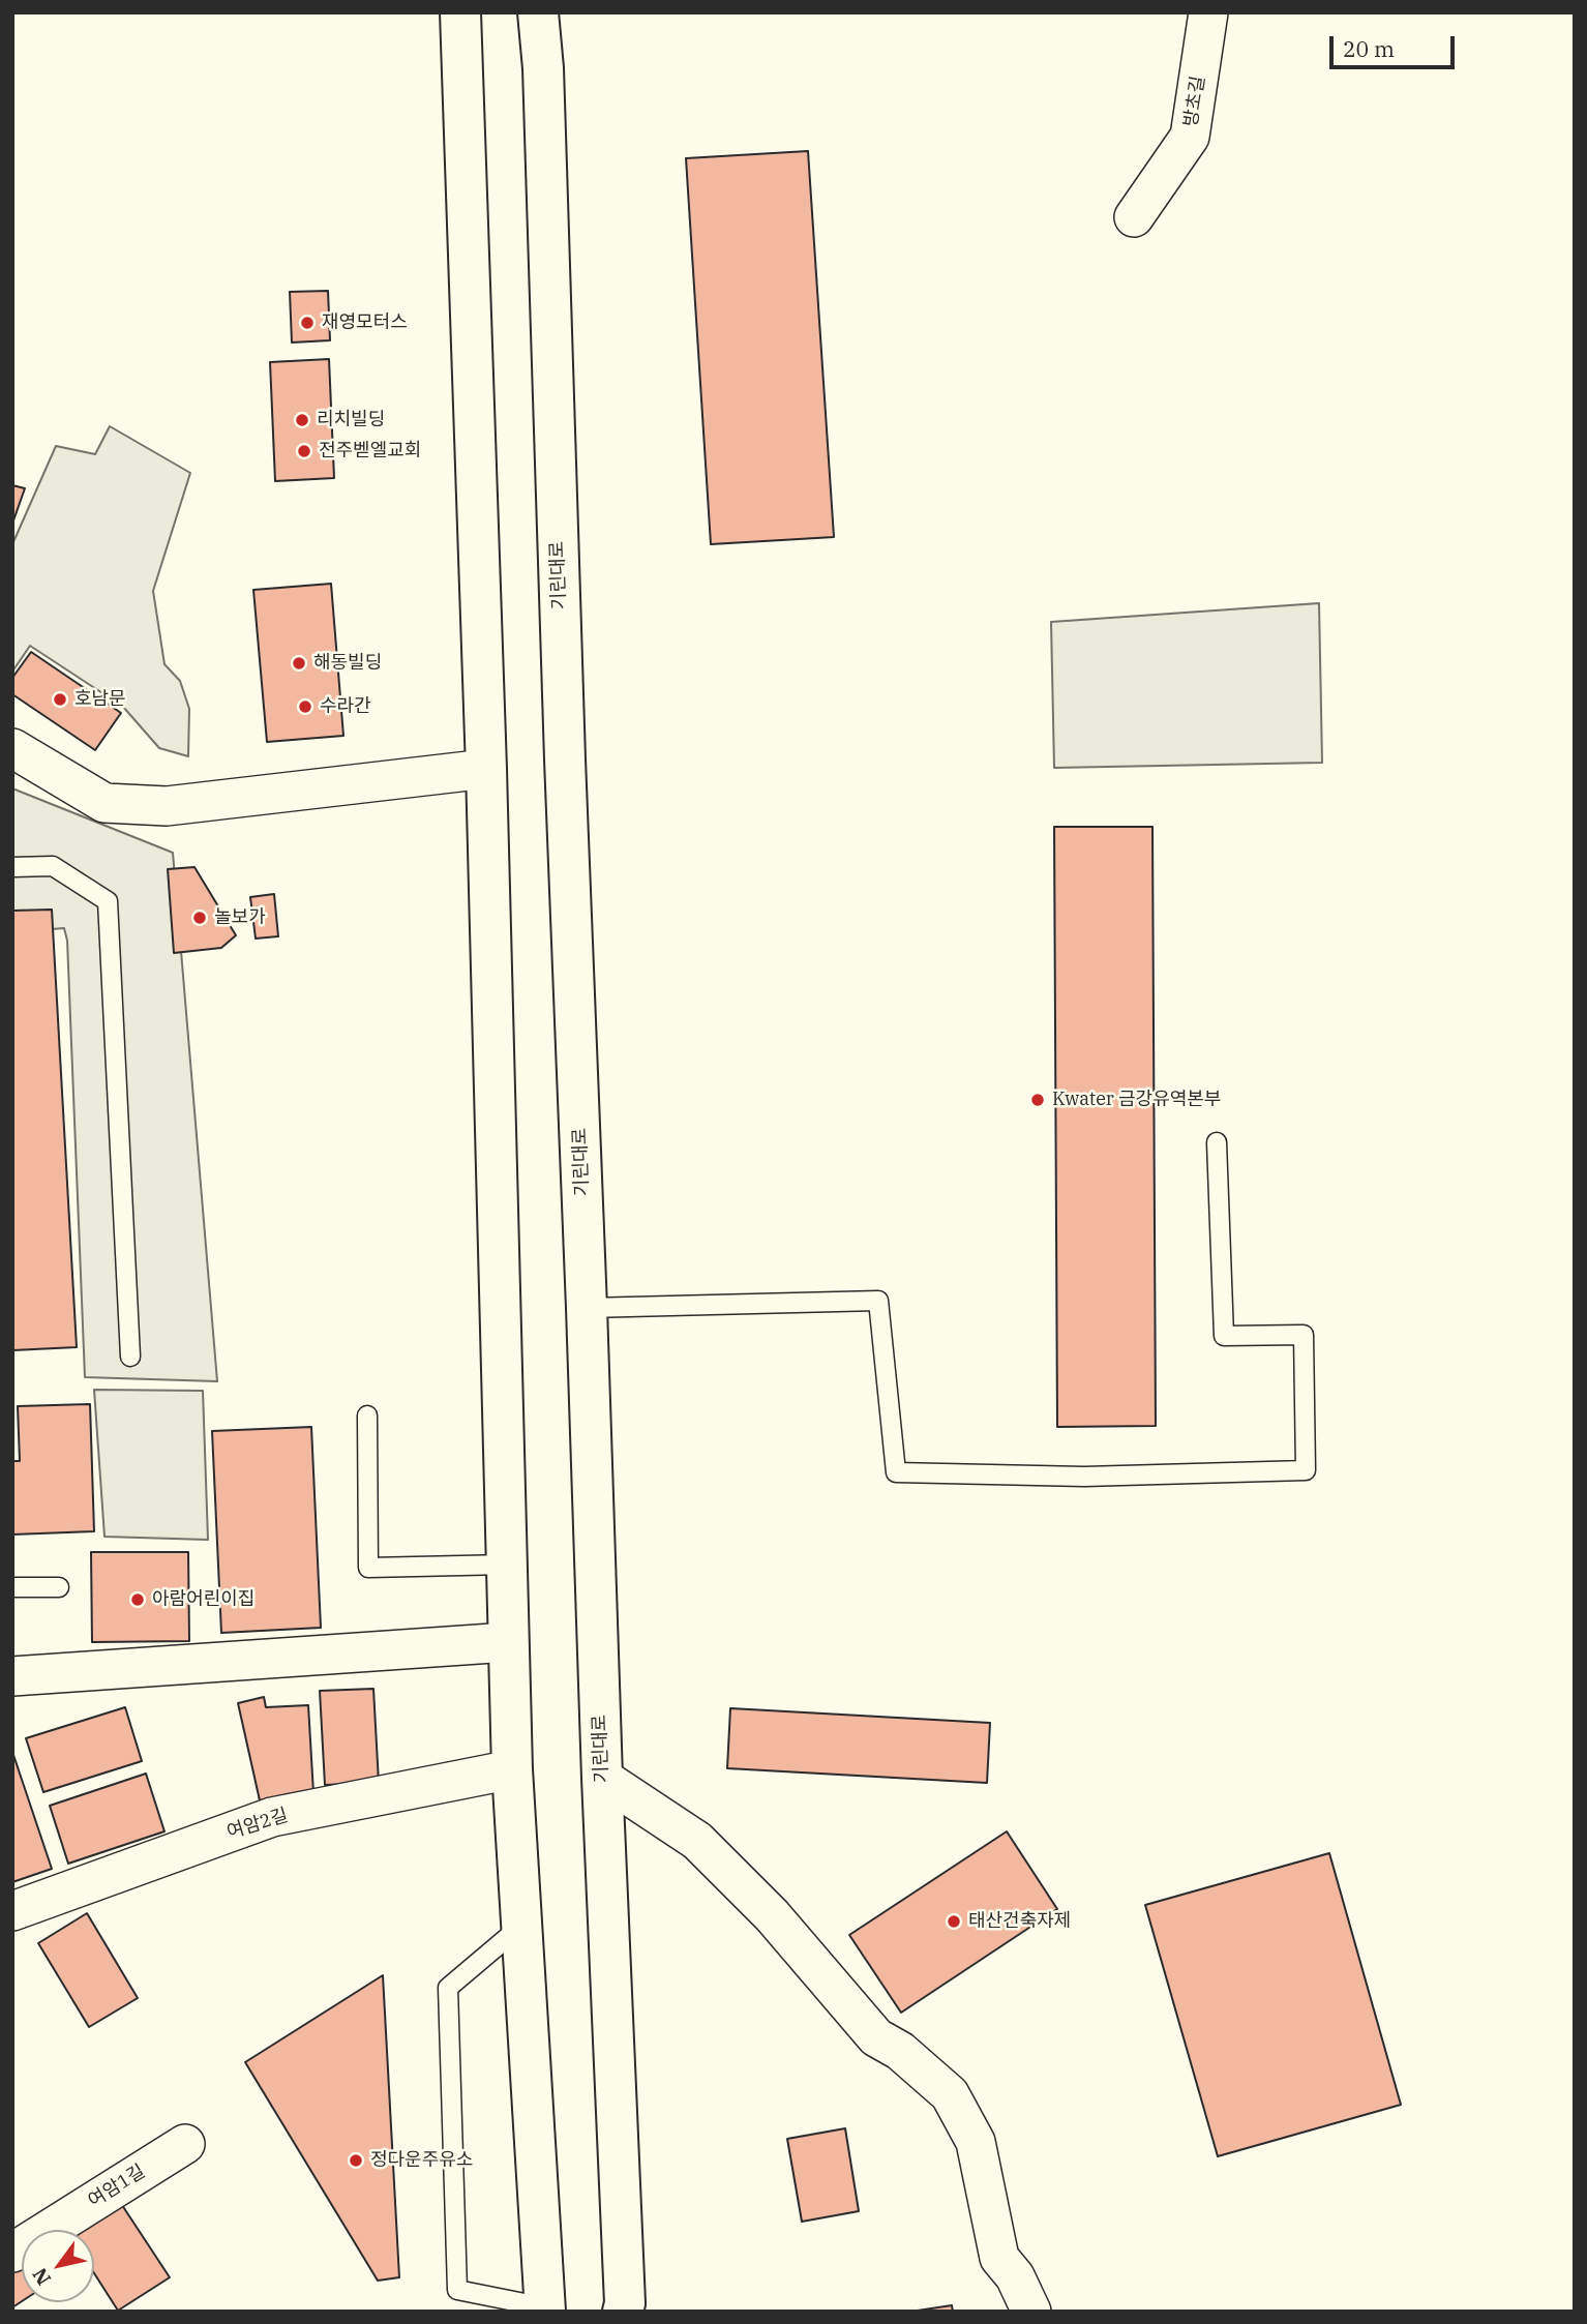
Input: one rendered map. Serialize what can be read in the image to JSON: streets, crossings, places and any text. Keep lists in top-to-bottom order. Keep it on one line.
{"streets":{"street":["방초길","기린대로","여암2길","여암1길"]},"places":["재영모터스","리치빌딩","전주벧엘교회","해동빌딩","호남문","수라간","놀보가","Kwater 금강유역본부","아람어린이집","태산건축자제","정다운주유소"],"scale_bar":"20 m","north":"bottom left"}
